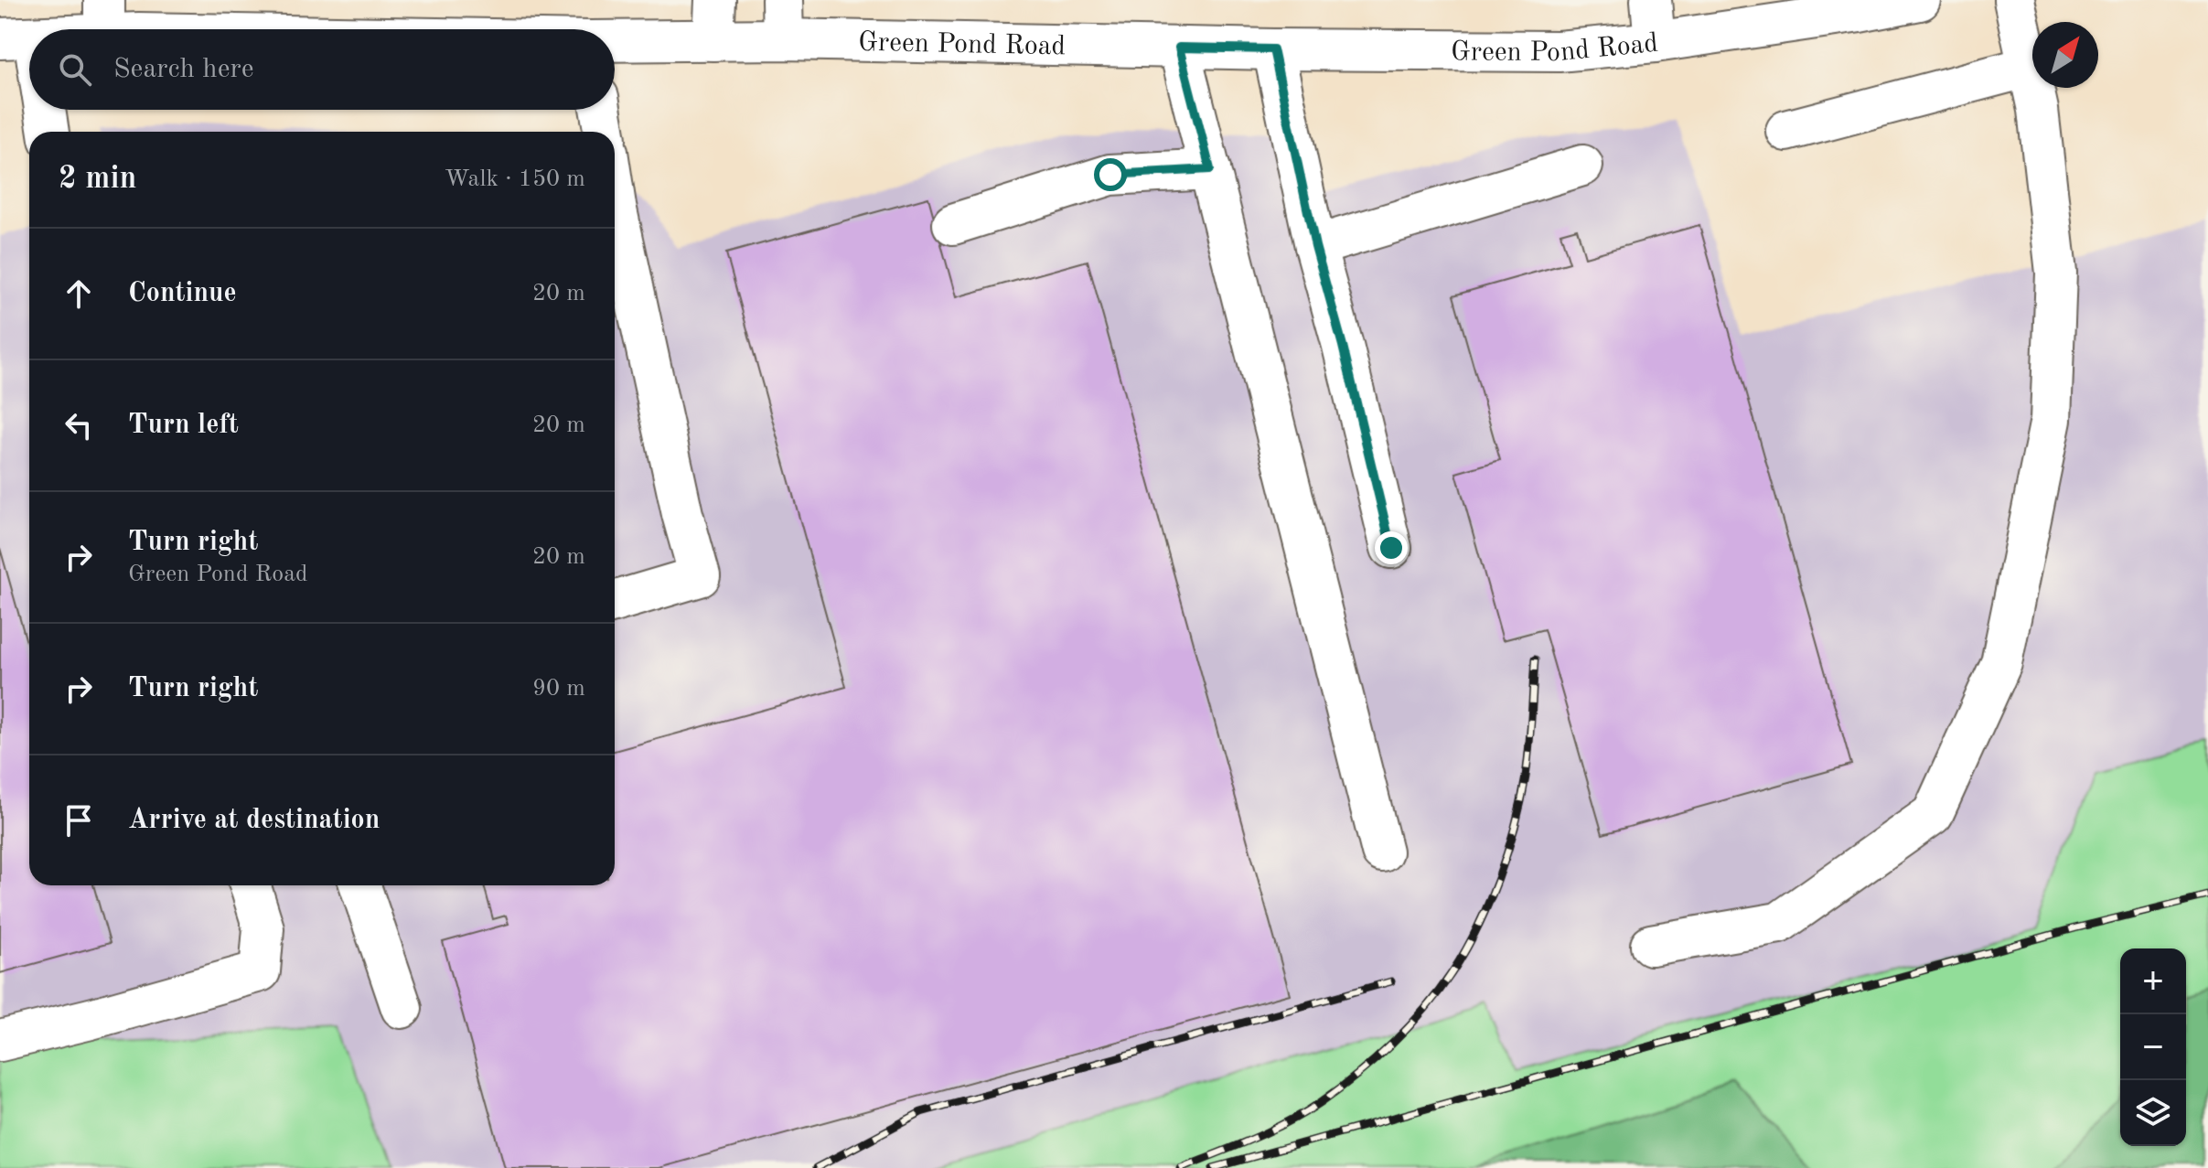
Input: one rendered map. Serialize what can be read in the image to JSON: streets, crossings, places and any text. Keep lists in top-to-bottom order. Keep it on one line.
{"streets":{"main road":["Green Pond Road"]},"north":"top right","page":{"search":"Search here","heading":["2 min","Walk · 150 m"],"list":[["Continue","20 m"],["Turn left","20 m"],["Turn right","Green Pond Road","20 m"],["Turn right","90 m"],"Arrive at destination"],"map_buttons":["+","−"]}}
